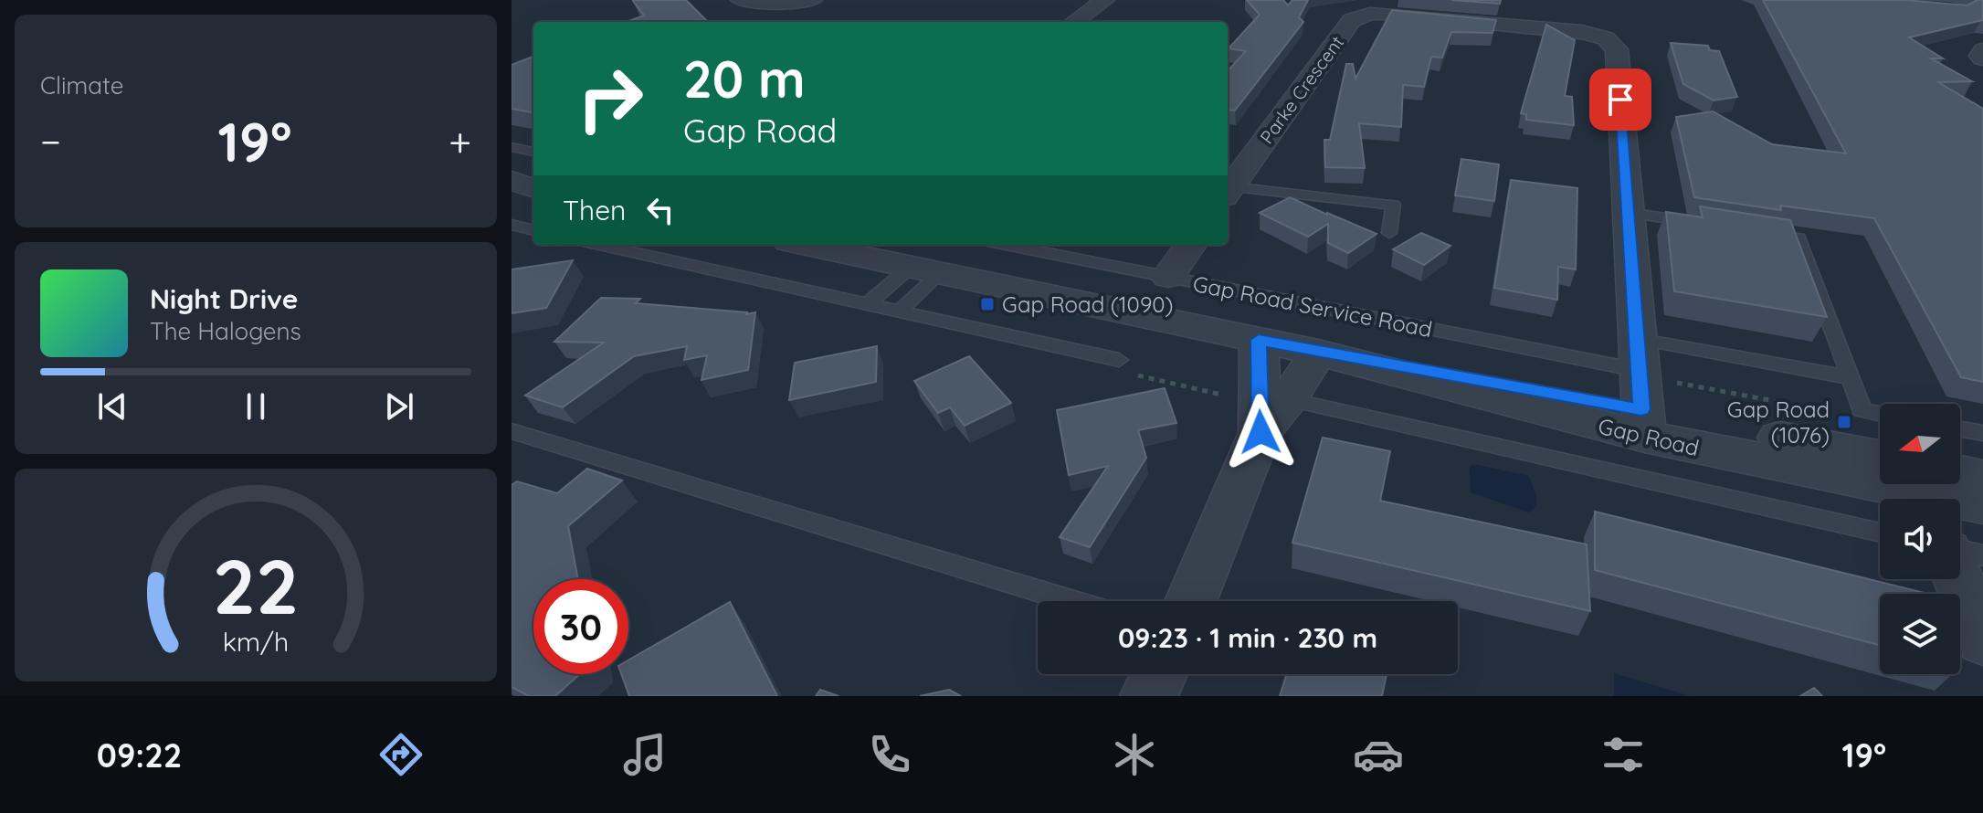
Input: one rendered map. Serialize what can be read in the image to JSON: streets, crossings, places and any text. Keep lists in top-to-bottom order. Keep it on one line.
{"streets":{"street":["Parke Crescent","Gap Road"],"lane":["Gap Road Service Road"]},"crossings":[["Parke Crescent","Gap Road Service Road"],["Parke Crescent","Gap Road"],["Gap Road Service Road","Gap Road"]],"places":{"transit":["Gap Road (1090)","Gap Road (1076)"]},"north":"left","page":{"tile":"Climate","turn":["20 m","Gap Road"],"heat":["−","19°","+"],"then":"Then","song":["Night Drive","The Halogens"],"limit":"30","trip":"09:23 · 1 min · 230 m","tabs":["09:22","19°"],"gauge":["22","km/h"]}}
